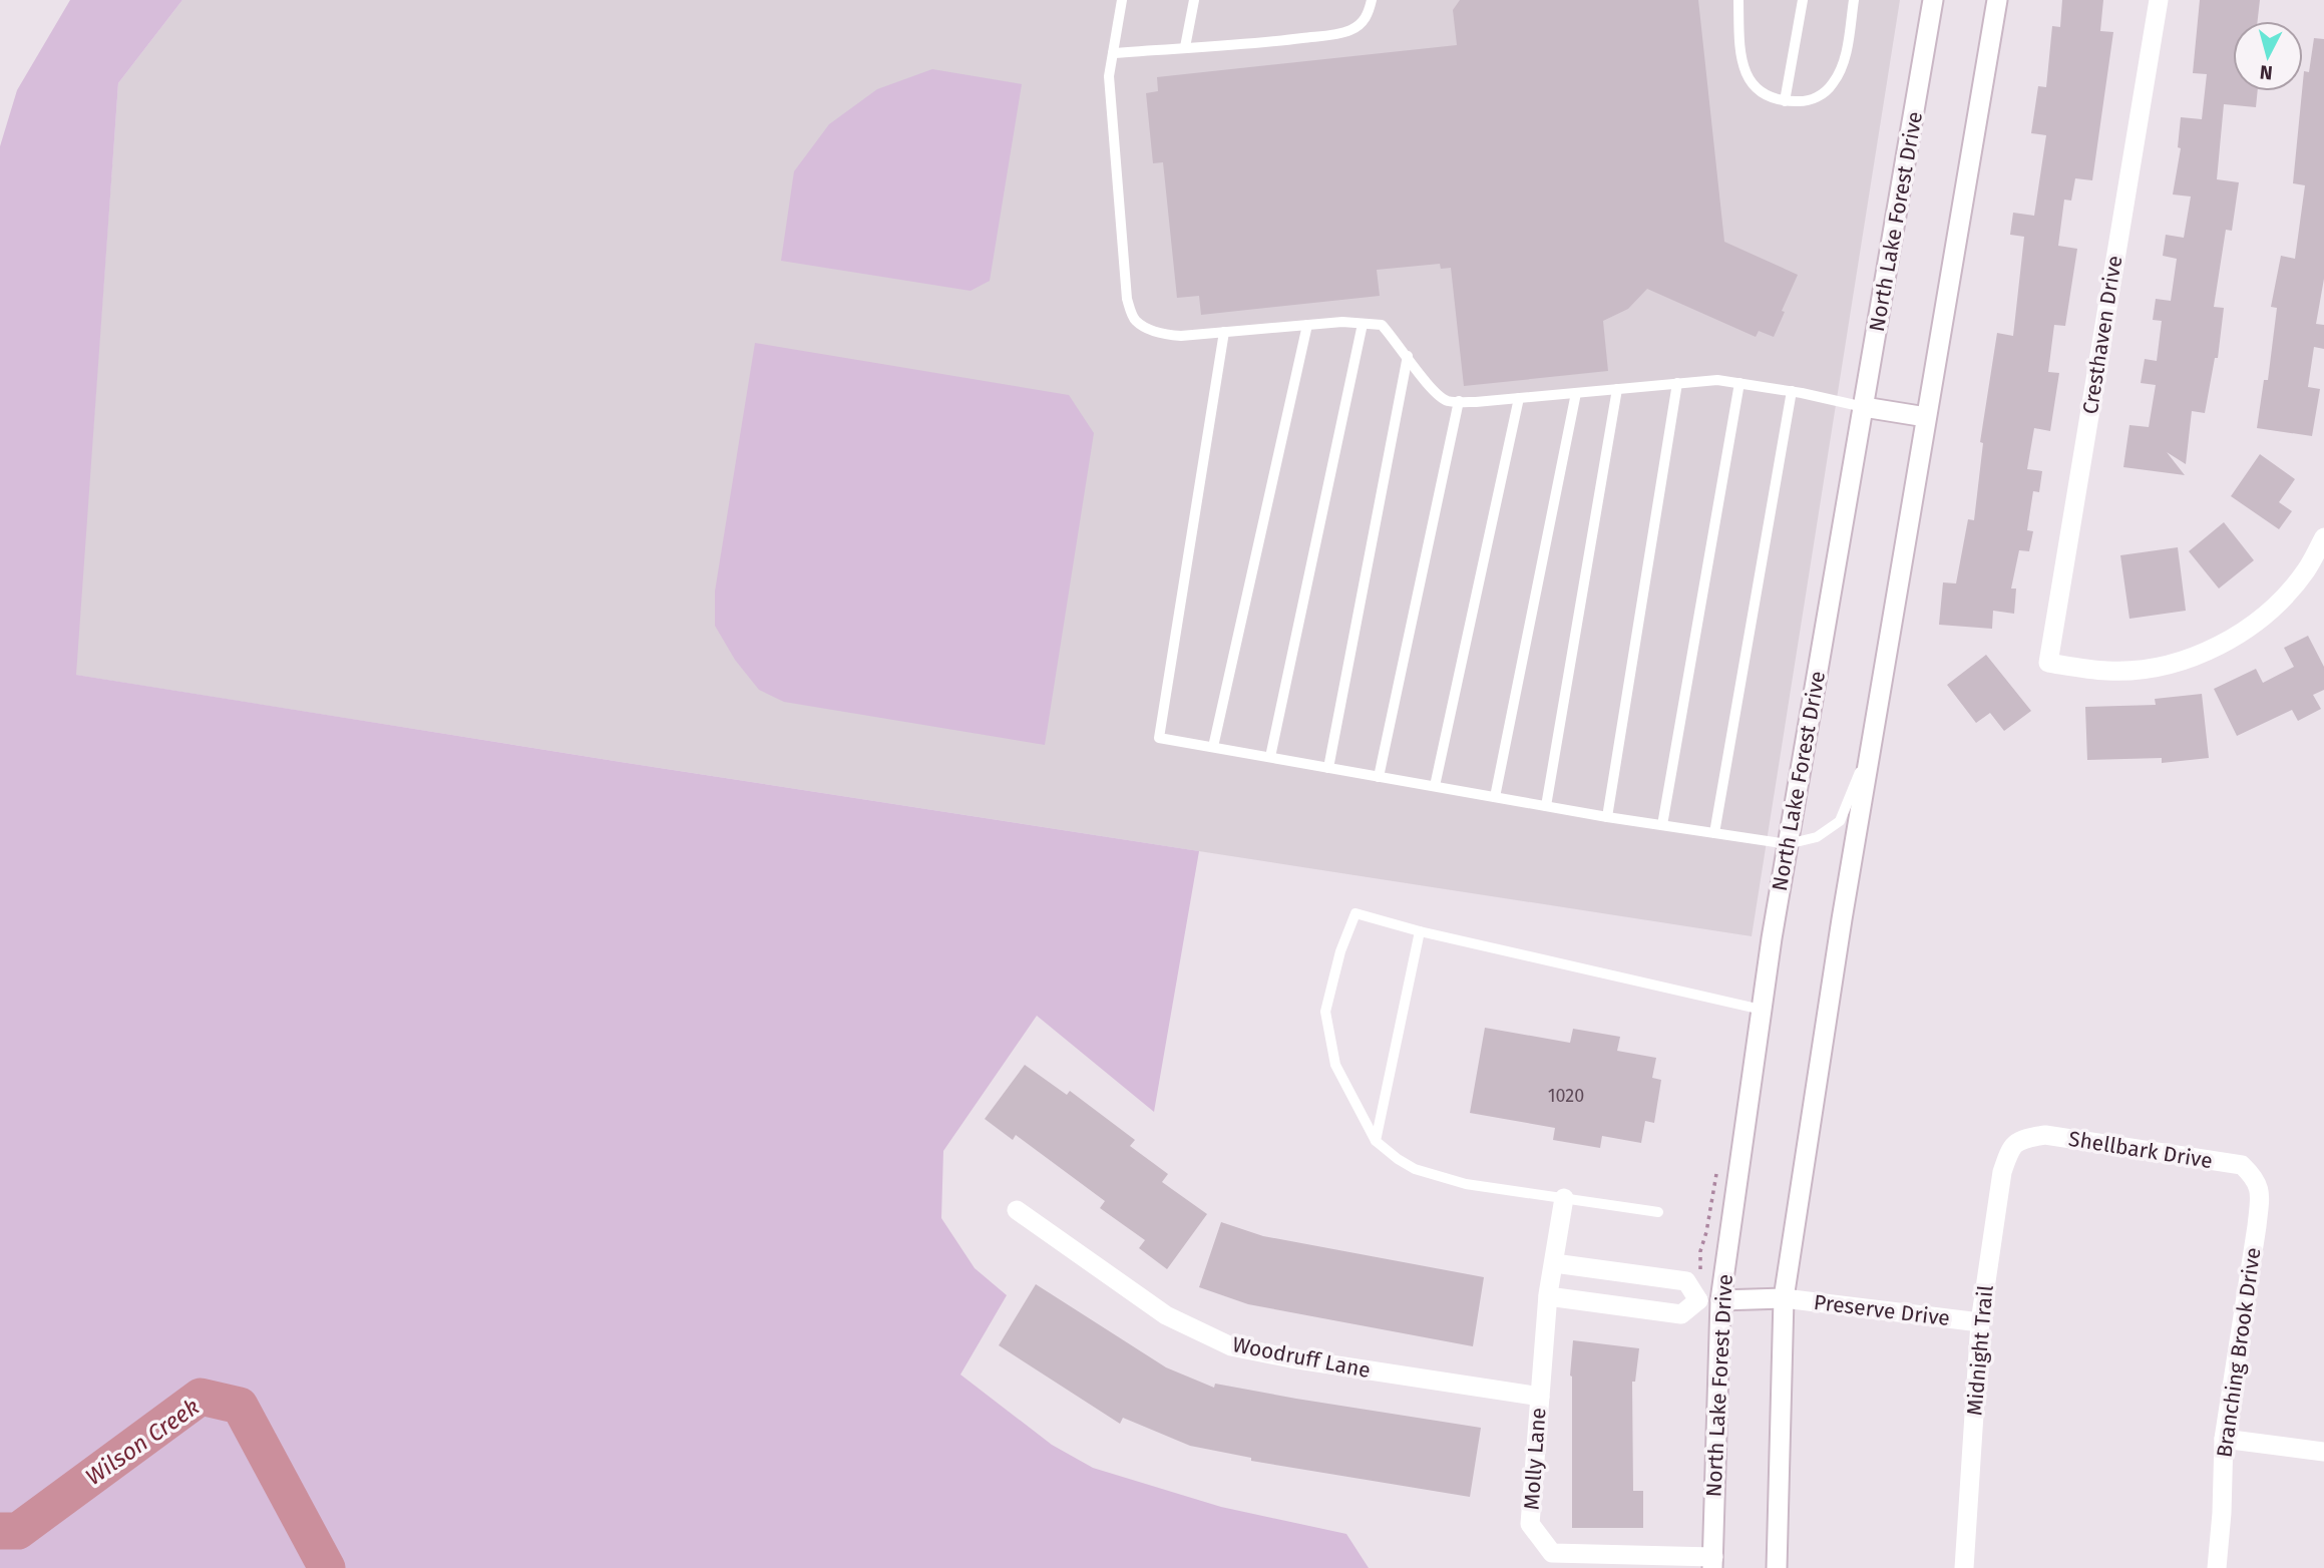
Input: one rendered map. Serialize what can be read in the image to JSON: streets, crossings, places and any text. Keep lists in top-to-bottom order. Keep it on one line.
{"streets":{"street":["North Lake Forest Drive","Cresthaven Drive","Shellbark Drive","Preserve Drive","Midnight Trail","Branching Brook Drive","Woodruff Lane","Molly Lane"]},"crossings":[["North Lake Forest Drive","Preserve Drive"],["North Lake Forest Drive","Molly Lane"],["Shellbark Drive","Midnight Trail"],["Shellbark Drive","Branching Brook Drive"],["Preserve Drive","Midnight Trail"],["Woodruff Lane","Molly Lane"]],"water":["Wilson Creek"],"house_numbers":["1020"],"north":"bottom"}
